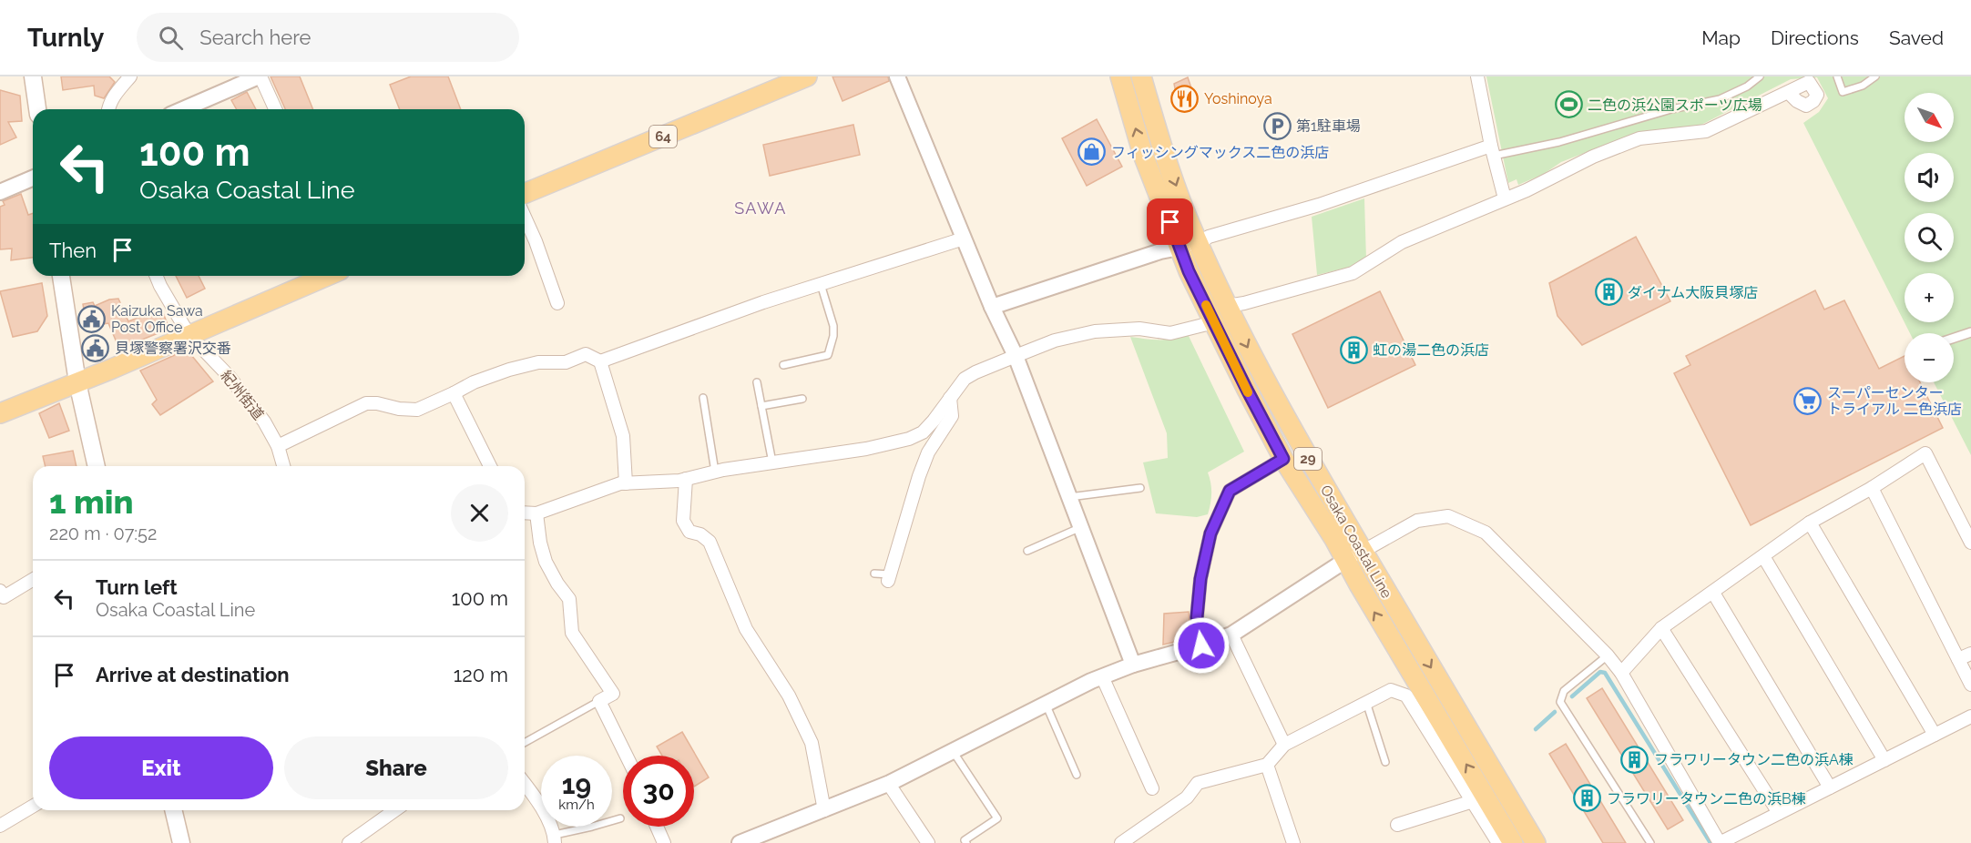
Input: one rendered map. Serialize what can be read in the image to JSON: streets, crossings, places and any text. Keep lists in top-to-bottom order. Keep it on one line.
{"streets":{"main road":["64","29","Osaka Coastal Line"],"street":["紀州街道"]},"districts":["SAWA"],"places":{"restaurant":["Yoshinoya"],"sports":["二色の浜公園スポーツ広場"],"parking":["第1駐車場"],"shop":["フィッシングマックス二色の浜店"],"building":["ダイナム大阪貝塚店","虹の湯二色の浜店","フラワリータウン二色の浜A棟","フラワリータウン二色の浜B棟"],"public building":["Kaizuka Sawa Post Office","貝塚警察署沢交番"],"supermarket":["スーパーセンター トライアル 二色浜店"]},"north":"bottom right","page":{"header":"Turnly","search":"Search here","nav":["Map","Directions","Saved"],"map_buttons":["+","−"],"turn":["100 m","Osaka Coastal Line"],"then":"Then","heading":["1 min","220 m · 07:52"],"list":[{"name":"Turn left","note":"Osaka Coastal Line","value":"100 m"},{"name":"Arrive at destination","value":"120 m"}],"buttons":["Exit","Share"],"speed":"19 km/h","limit":"30"}}
